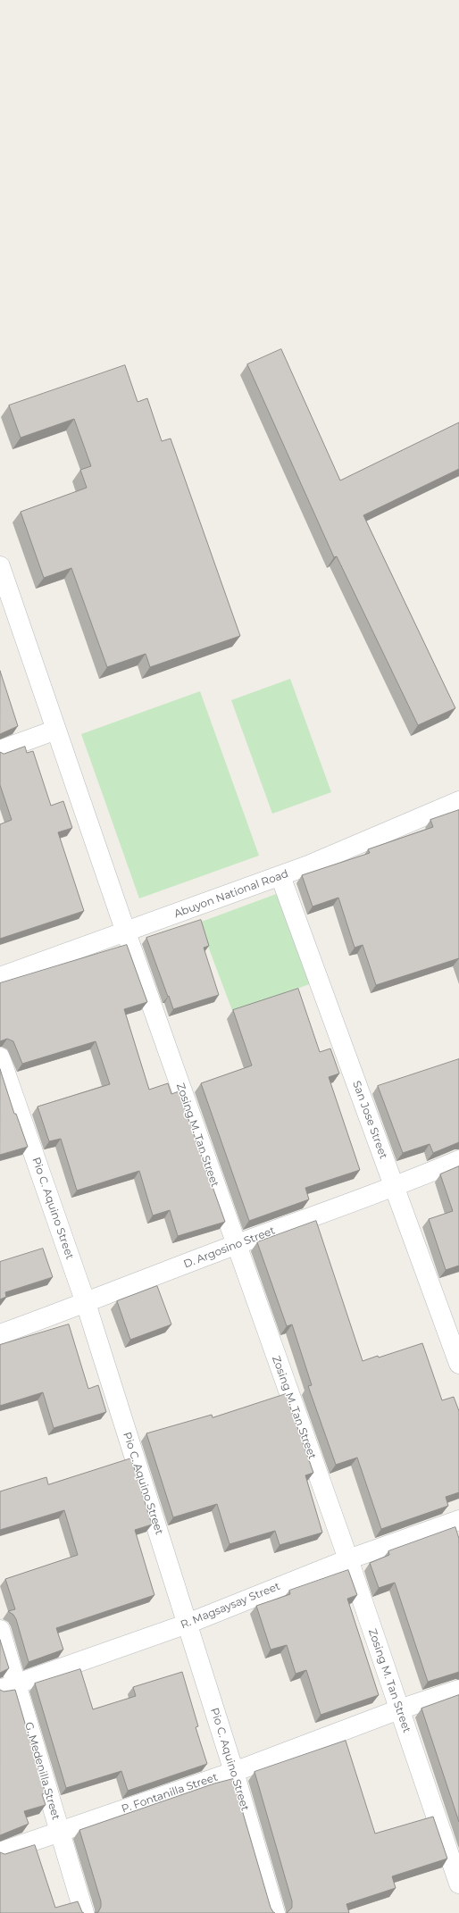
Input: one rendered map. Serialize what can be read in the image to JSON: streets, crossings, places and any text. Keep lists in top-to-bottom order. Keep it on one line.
{"streets":{"street":["Abuyon National Road","San Jose Street","Zosing M. Tan Street","Pio C. Aquino Street","D. Argosino Street","R. Magsaysay Street","G. Medenilla Street","P. Fontanilla Street"]},"crossings":[["Abuyon National Road","San Jose Street"],["Abuyon National Road","Zosing M. Tan Street"],["San Jose Street","D. Argosino Street"],["Zosing M. Tan Street","D. Argosino Street"],["Zosing M. Tan Street","R. Magsaysay Street"],["Zosing M. Tan Street","P. Fontanilla Street"],["Pio C. Aquino Street","D. Argosino Street"],["Pio C. Aquino Street","R. Magsaysay Street"],["Pio C. Aquino Street","P. Fontanilla Street"],["R. Magsaysay Street","G. Medenilla Street"],["G. Medenilla Street","P. Fontanilla Street"]]}
